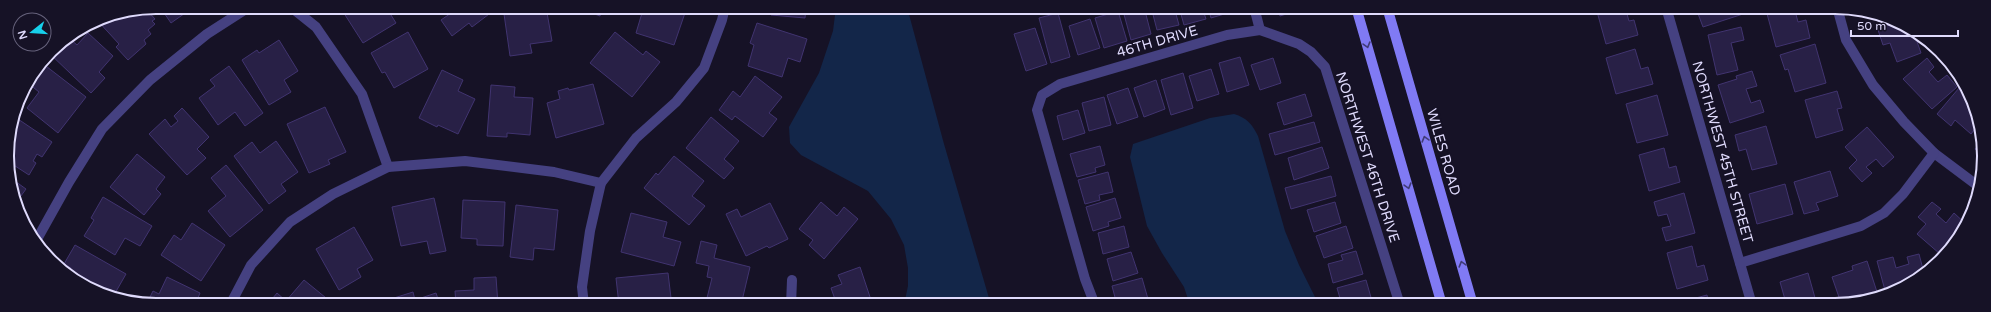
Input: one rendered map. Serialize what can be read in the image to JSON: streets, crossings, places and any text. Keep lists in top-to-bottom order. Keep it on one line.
{"streets":{"main road":["WILES ROAD"],"street":["46TH DRIVE","NORTHWEST 45TH STREET","NORTHWEST 46TH DRIVE"]},"crossings":[["46TH DRIVE","NORTHWEST 46TH DRIVE"]],"scale_bar":"50 m","north":"left"}
